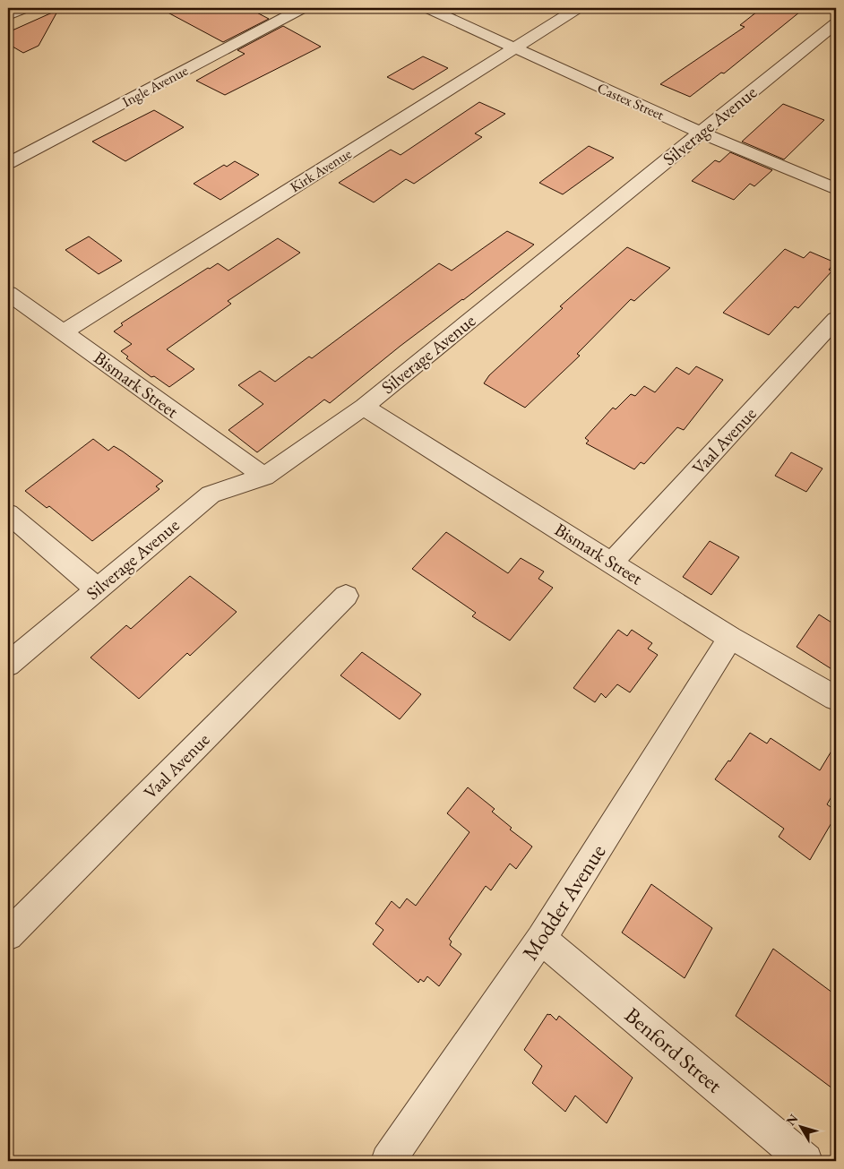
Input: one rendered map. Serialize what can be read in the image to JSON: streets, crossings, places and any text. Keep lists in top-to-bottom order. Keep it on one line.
{"streets":{"street":["Ingle Avenue","Castex Street","Silverage Avenue","Kirk Avenue","Bismark Street","Vaal Avenue","Modder Avenue","Benford Street"]},"crossings":[["Castex Street","Silverage Avenue"],["Castex Street","Kirk Avenue"],["Silverage Avenue","Bismark Street"],["Kirk Avenue","Bismark Street"],["Bismark Street","Vaal Avenue"],["Bismark Street","Modder Avenue"],["Modder Avenue","Benford Street"]],"north":"top left"}
